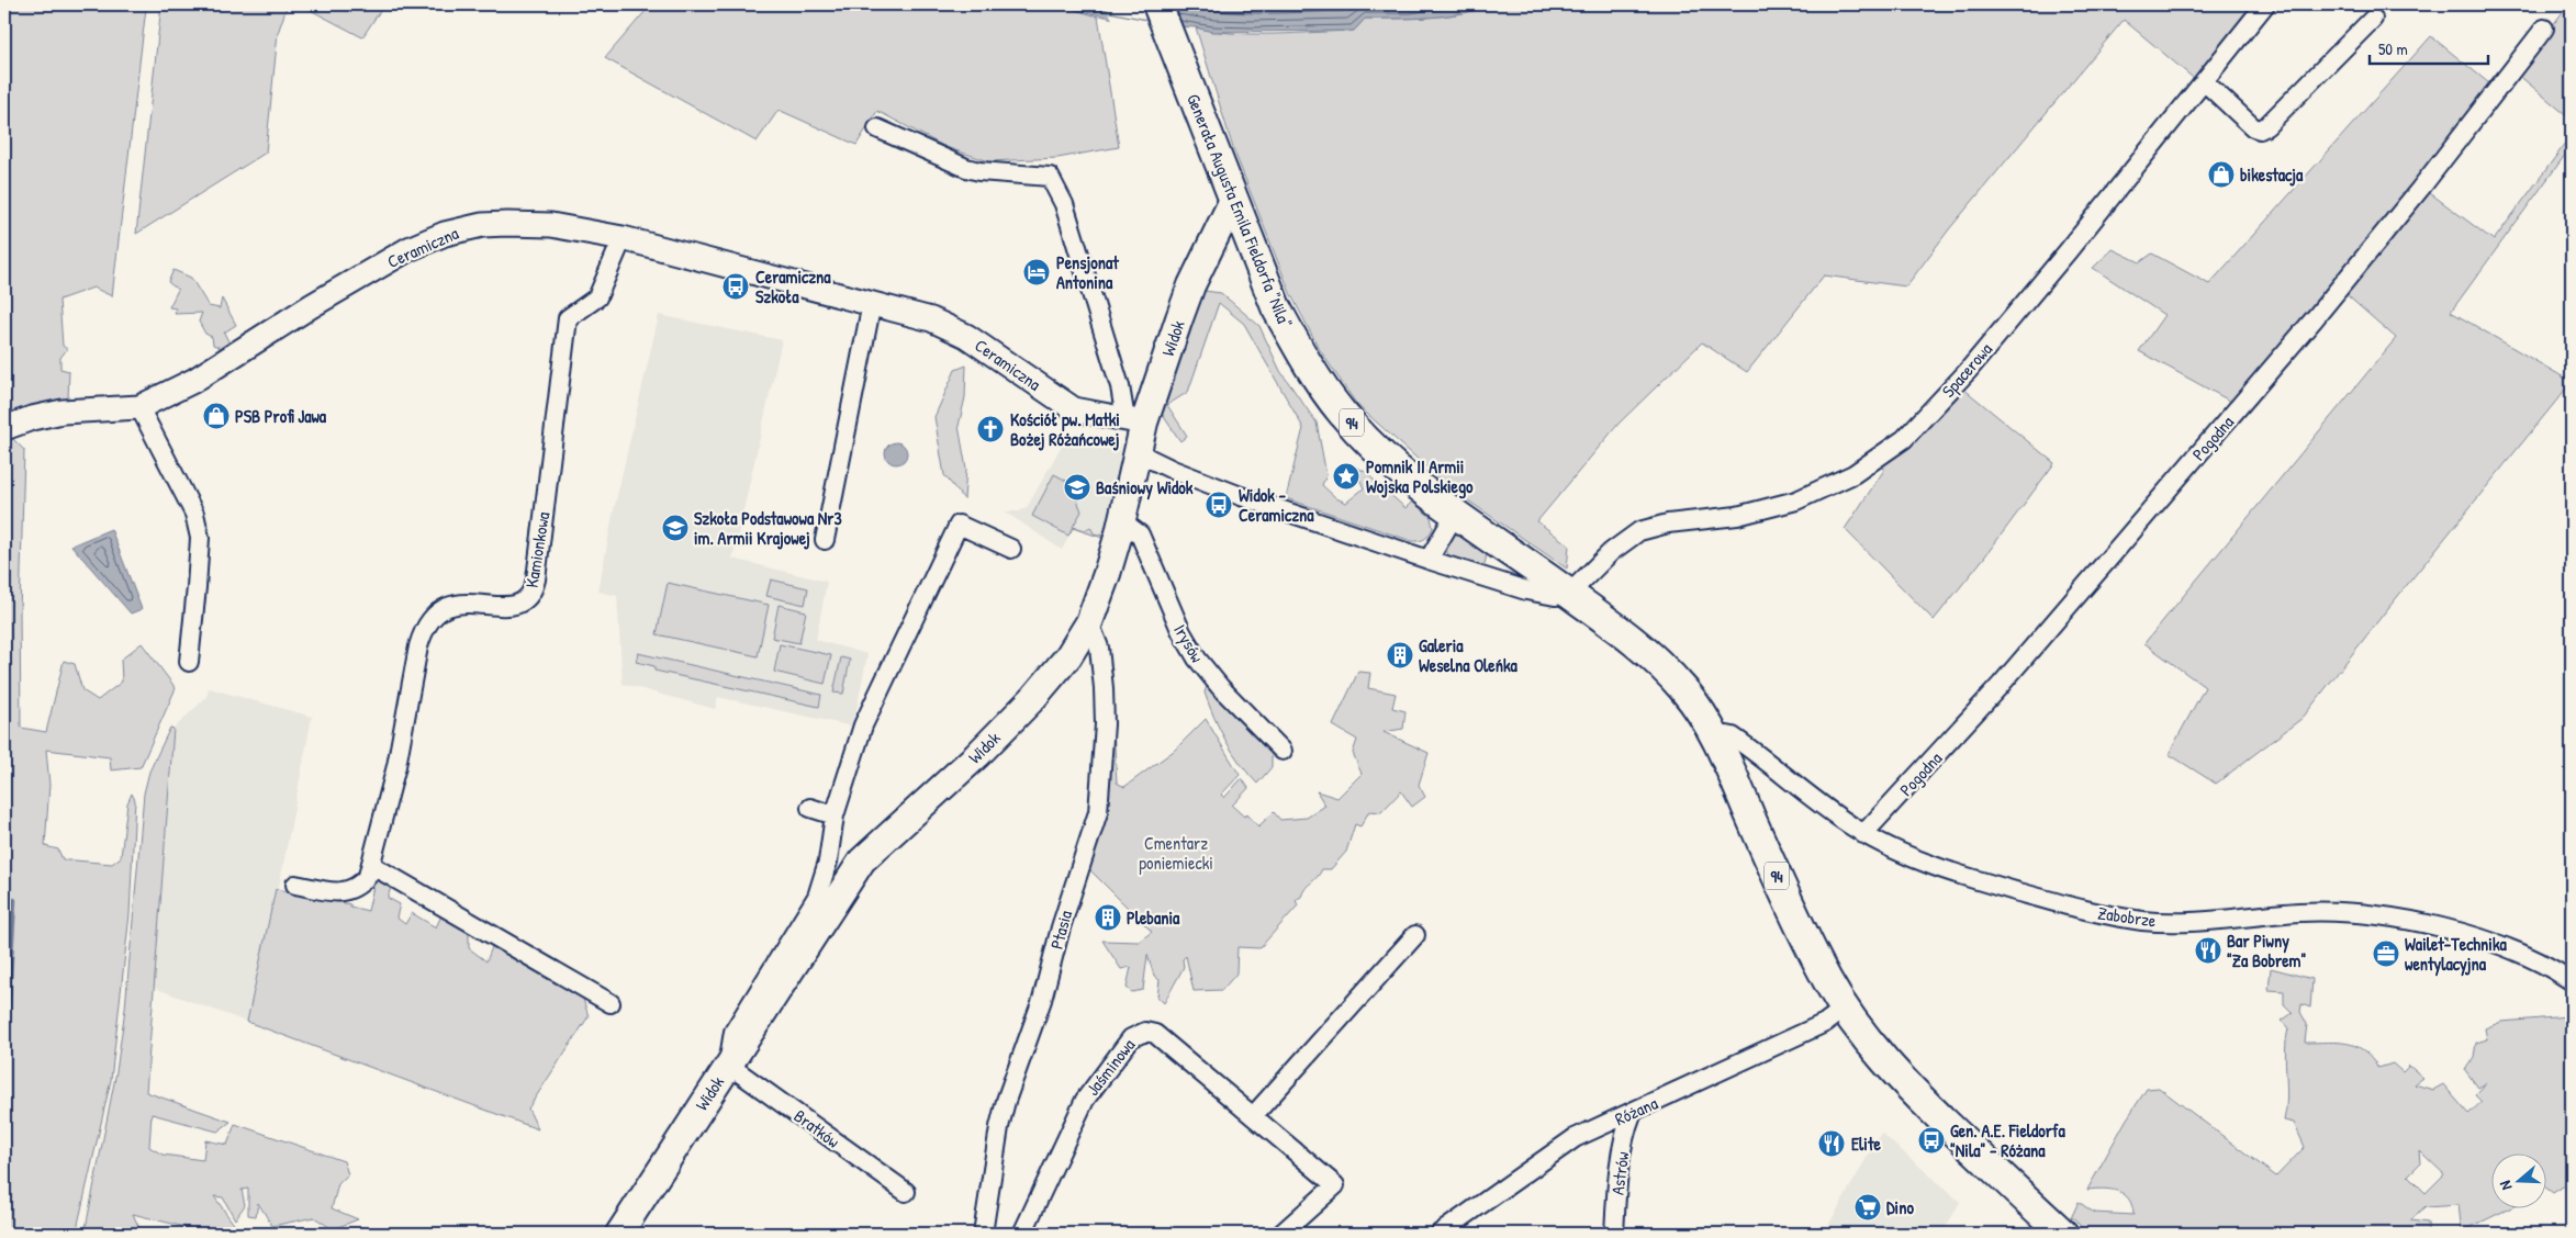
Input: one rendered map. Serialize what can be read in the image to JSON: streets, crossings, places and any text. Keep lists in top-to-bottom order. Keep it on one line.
{"streets":{"main road":["Generała Augusta Emila Fieldorfa \"Nila\"","Widok","94"],"street":["Ceramiczna","Spacerowa","Pogodna","Kamionkowa","Irysów","Zabobrze","Ptasia","Jaśminowa","Różana","Bratków","Astrów"]},"crossings":[["Generała Augusta Emila Fieldorfa \"Nila\"","Widok"],["Generała Augusta Emila Fieldorfa \"Nila\"","Spacerowa"],["Generała Augusta Emila Fieldorfa \"Nila\"","Zabobrze"],["Generała Augusta Emila Fieldorfa \"Nila\"","Różana"],["Ceramiczna","Widok"],["Ceramiczna","Kamionkowa"],["Widok","Irysów"],["Widok","Ptasia"],["Widok","Bratków"],["Pogodna","Zabobrze"],["Różana","Astrów"]],"parks":["Cmentarz poniemiecki"],"places":{"shop":["bikestacja","PSB Profi Jawa"],"hotel":["Pensjonat Antonina"],"bus stop":["Ceramiczna Szkoła","Widok - Ceramiczna","Gen. A.E. Fieldorfa \"Nila\" - Różana"],"church":["Kościół pw. Matki Bożej Różańcowej"],"place":["Pomnik II Armii Wojska Polskiego"],"school or university":["Baśniowy Widok","Szkoła Podstawowa Nr3 im. Armii Krajowej"],"building":["Galeria Weselna Oleńka","Plebania"],"restaurant":["Bar Piwny \"Za Bobrem\"","Elite"],"office":["Wailet-Technika wentylacyjna"],"supermarket":["Dino"]},"scale_bar":"50 m","north":"left"}
